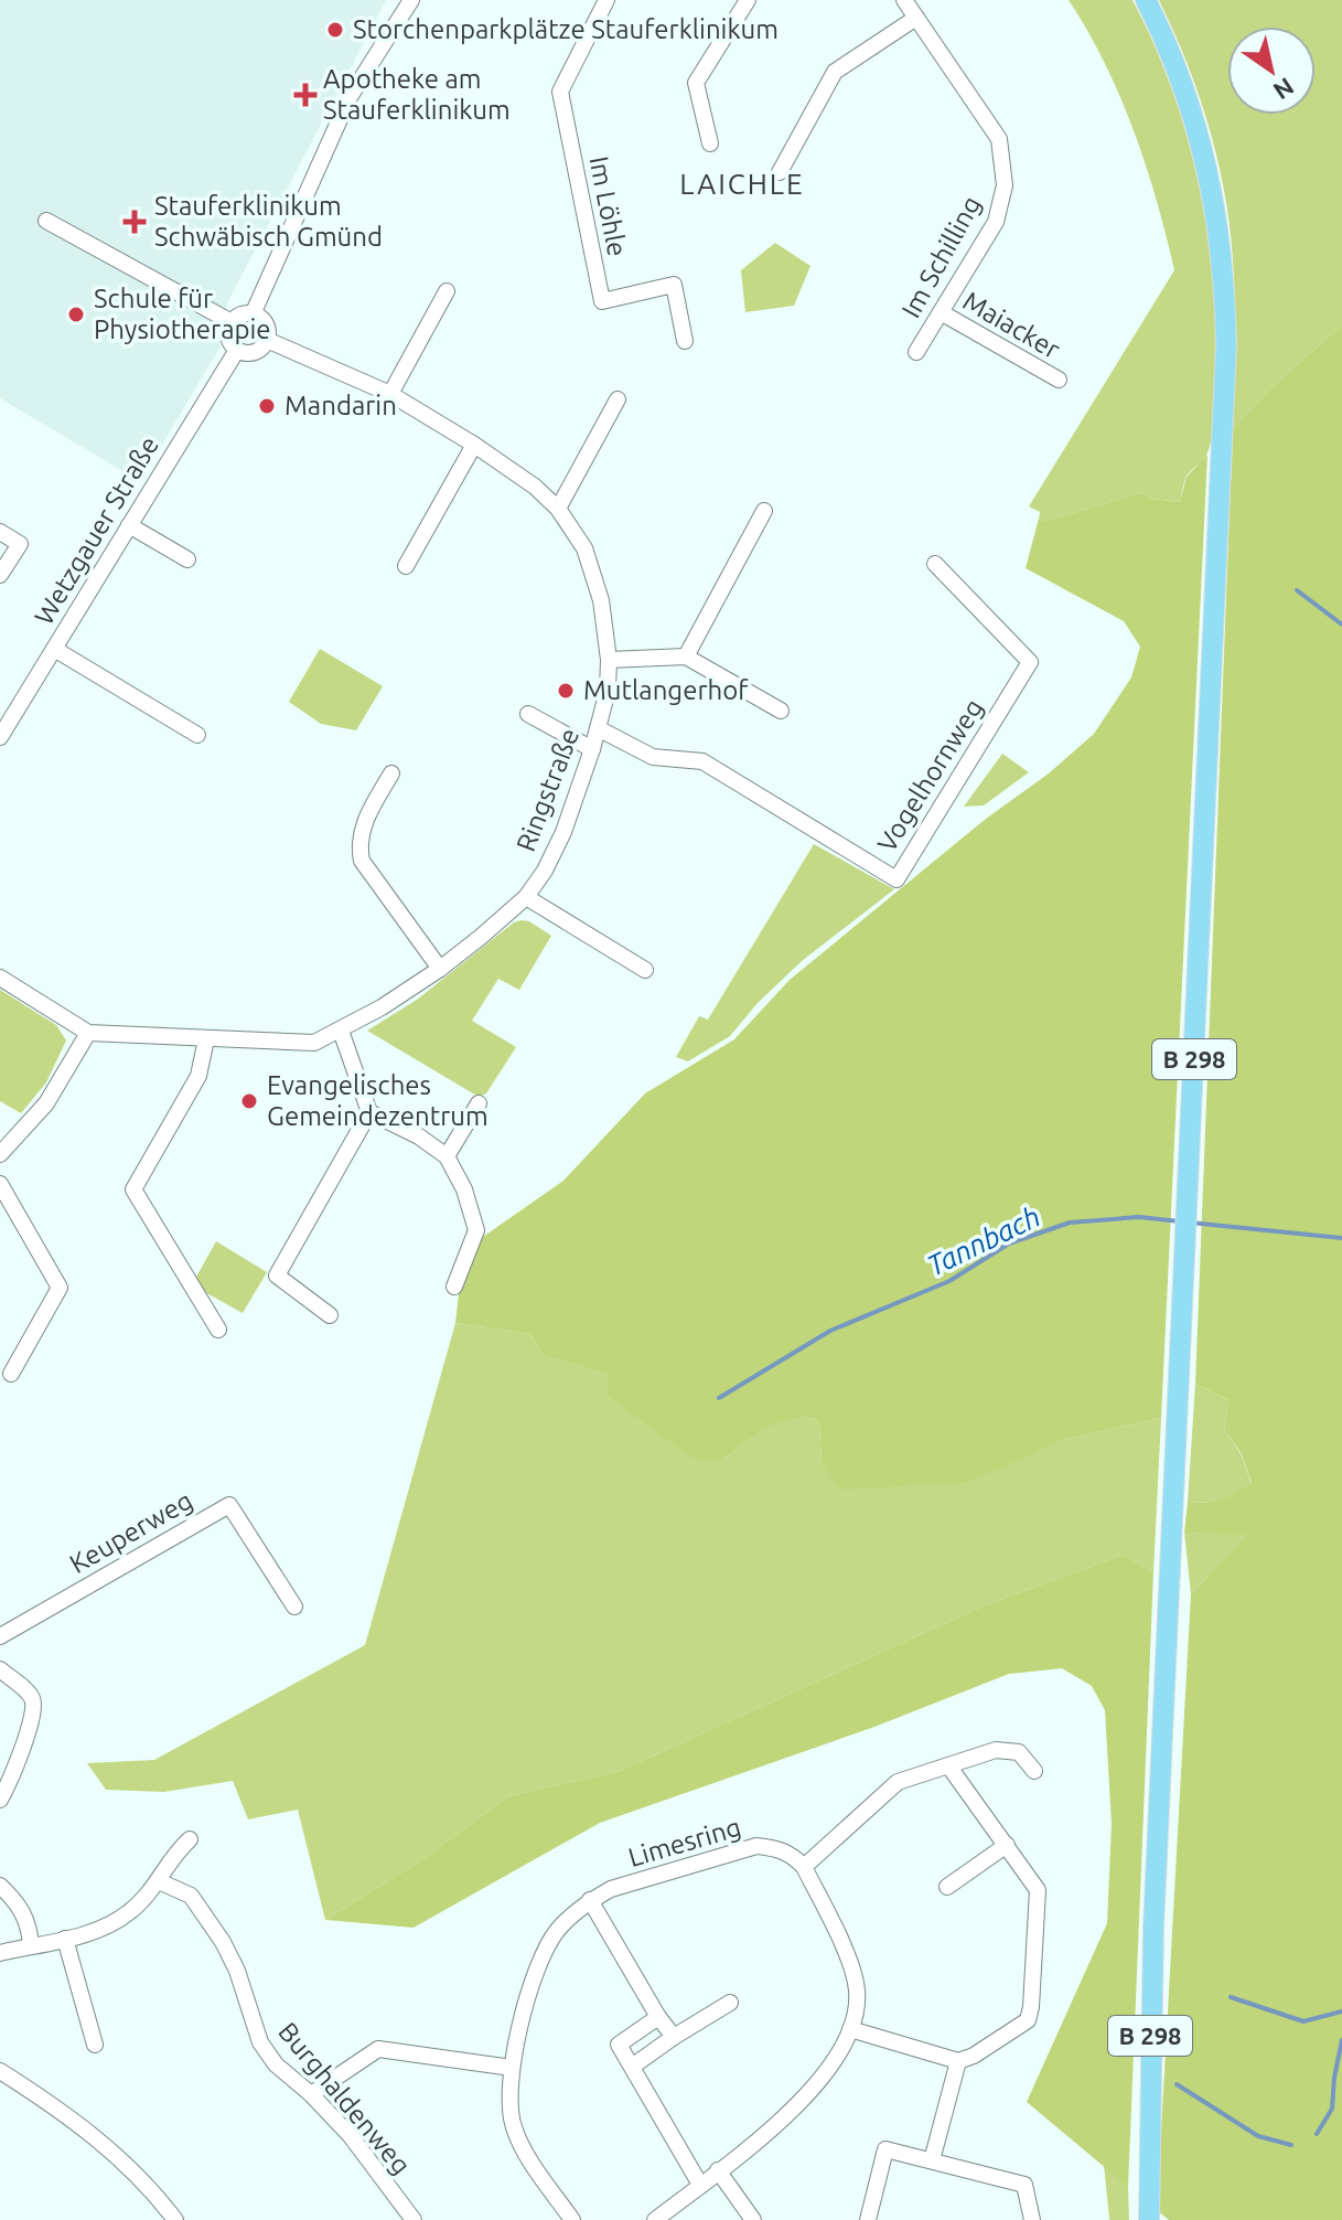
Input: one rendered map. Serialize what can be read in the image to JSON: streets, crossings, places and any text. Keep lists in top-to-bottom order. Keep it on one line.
{"streets":{"main road":["B 298"],"street":["Im Löhle","Im Schilling","Maiacker","Wetzgauer Straße","Vogelhornweg","Ringstraße","Keuperweg","Limesring","Burghaldenweg"]},"crossings":[["Im Schilling","Maiacker"],["Wetzgauer Straße","Ringstraße"],["Vogelhornweg","Ringstraße"]],"districts":["LAICHLE"],"water":["Tannbach"],"places":{"other":["Storchenparkplätze Stauferklinikum","Schule für Physiotherapie","Mandarin","Mutlangerhof","Evangelisches Gemeindezentrum"],"health":["Apotheke am Stauferklinikum","Stauferklinikum Schwäbisch Gmünd"]},"north":"bottom right"}
